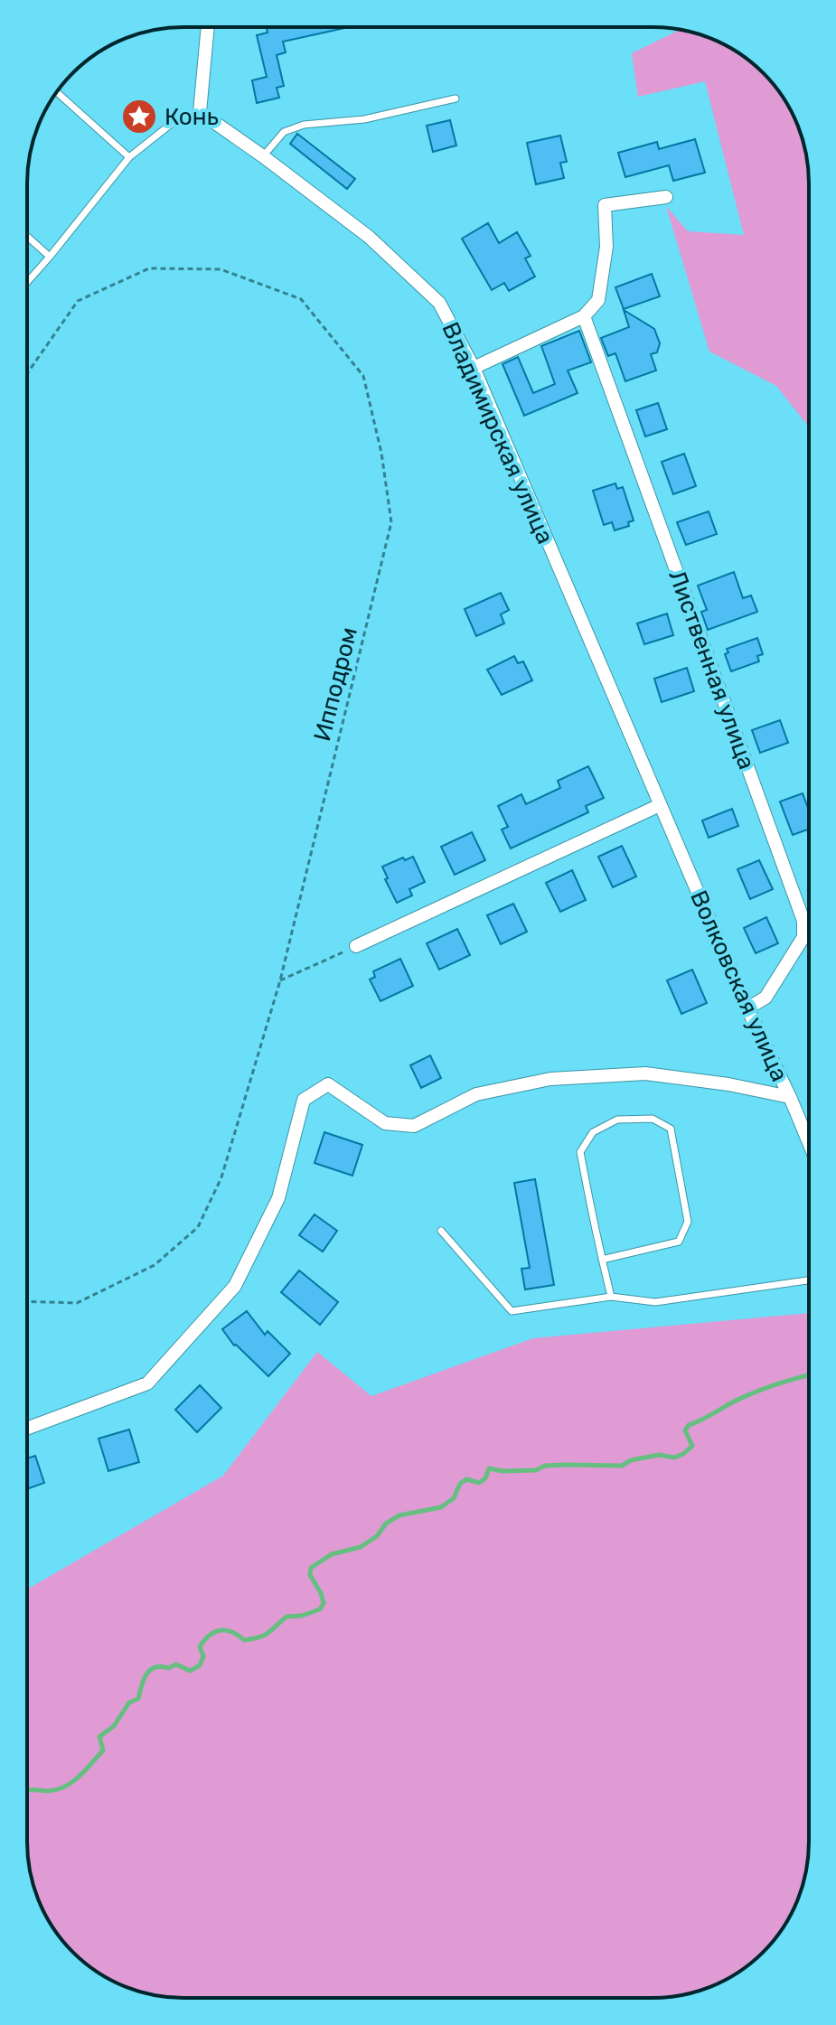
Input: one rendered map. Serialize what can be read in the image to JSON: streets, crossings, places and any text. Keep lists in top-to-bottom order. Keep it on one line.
{"streets":{"street":["Владимирская улица","Лиственная улица","Волковская улица"],"path":["Ипподром"]},"crossings":[["Владимирская улица","Волковская улица"]],"places":{"place":["Конь"]}}
